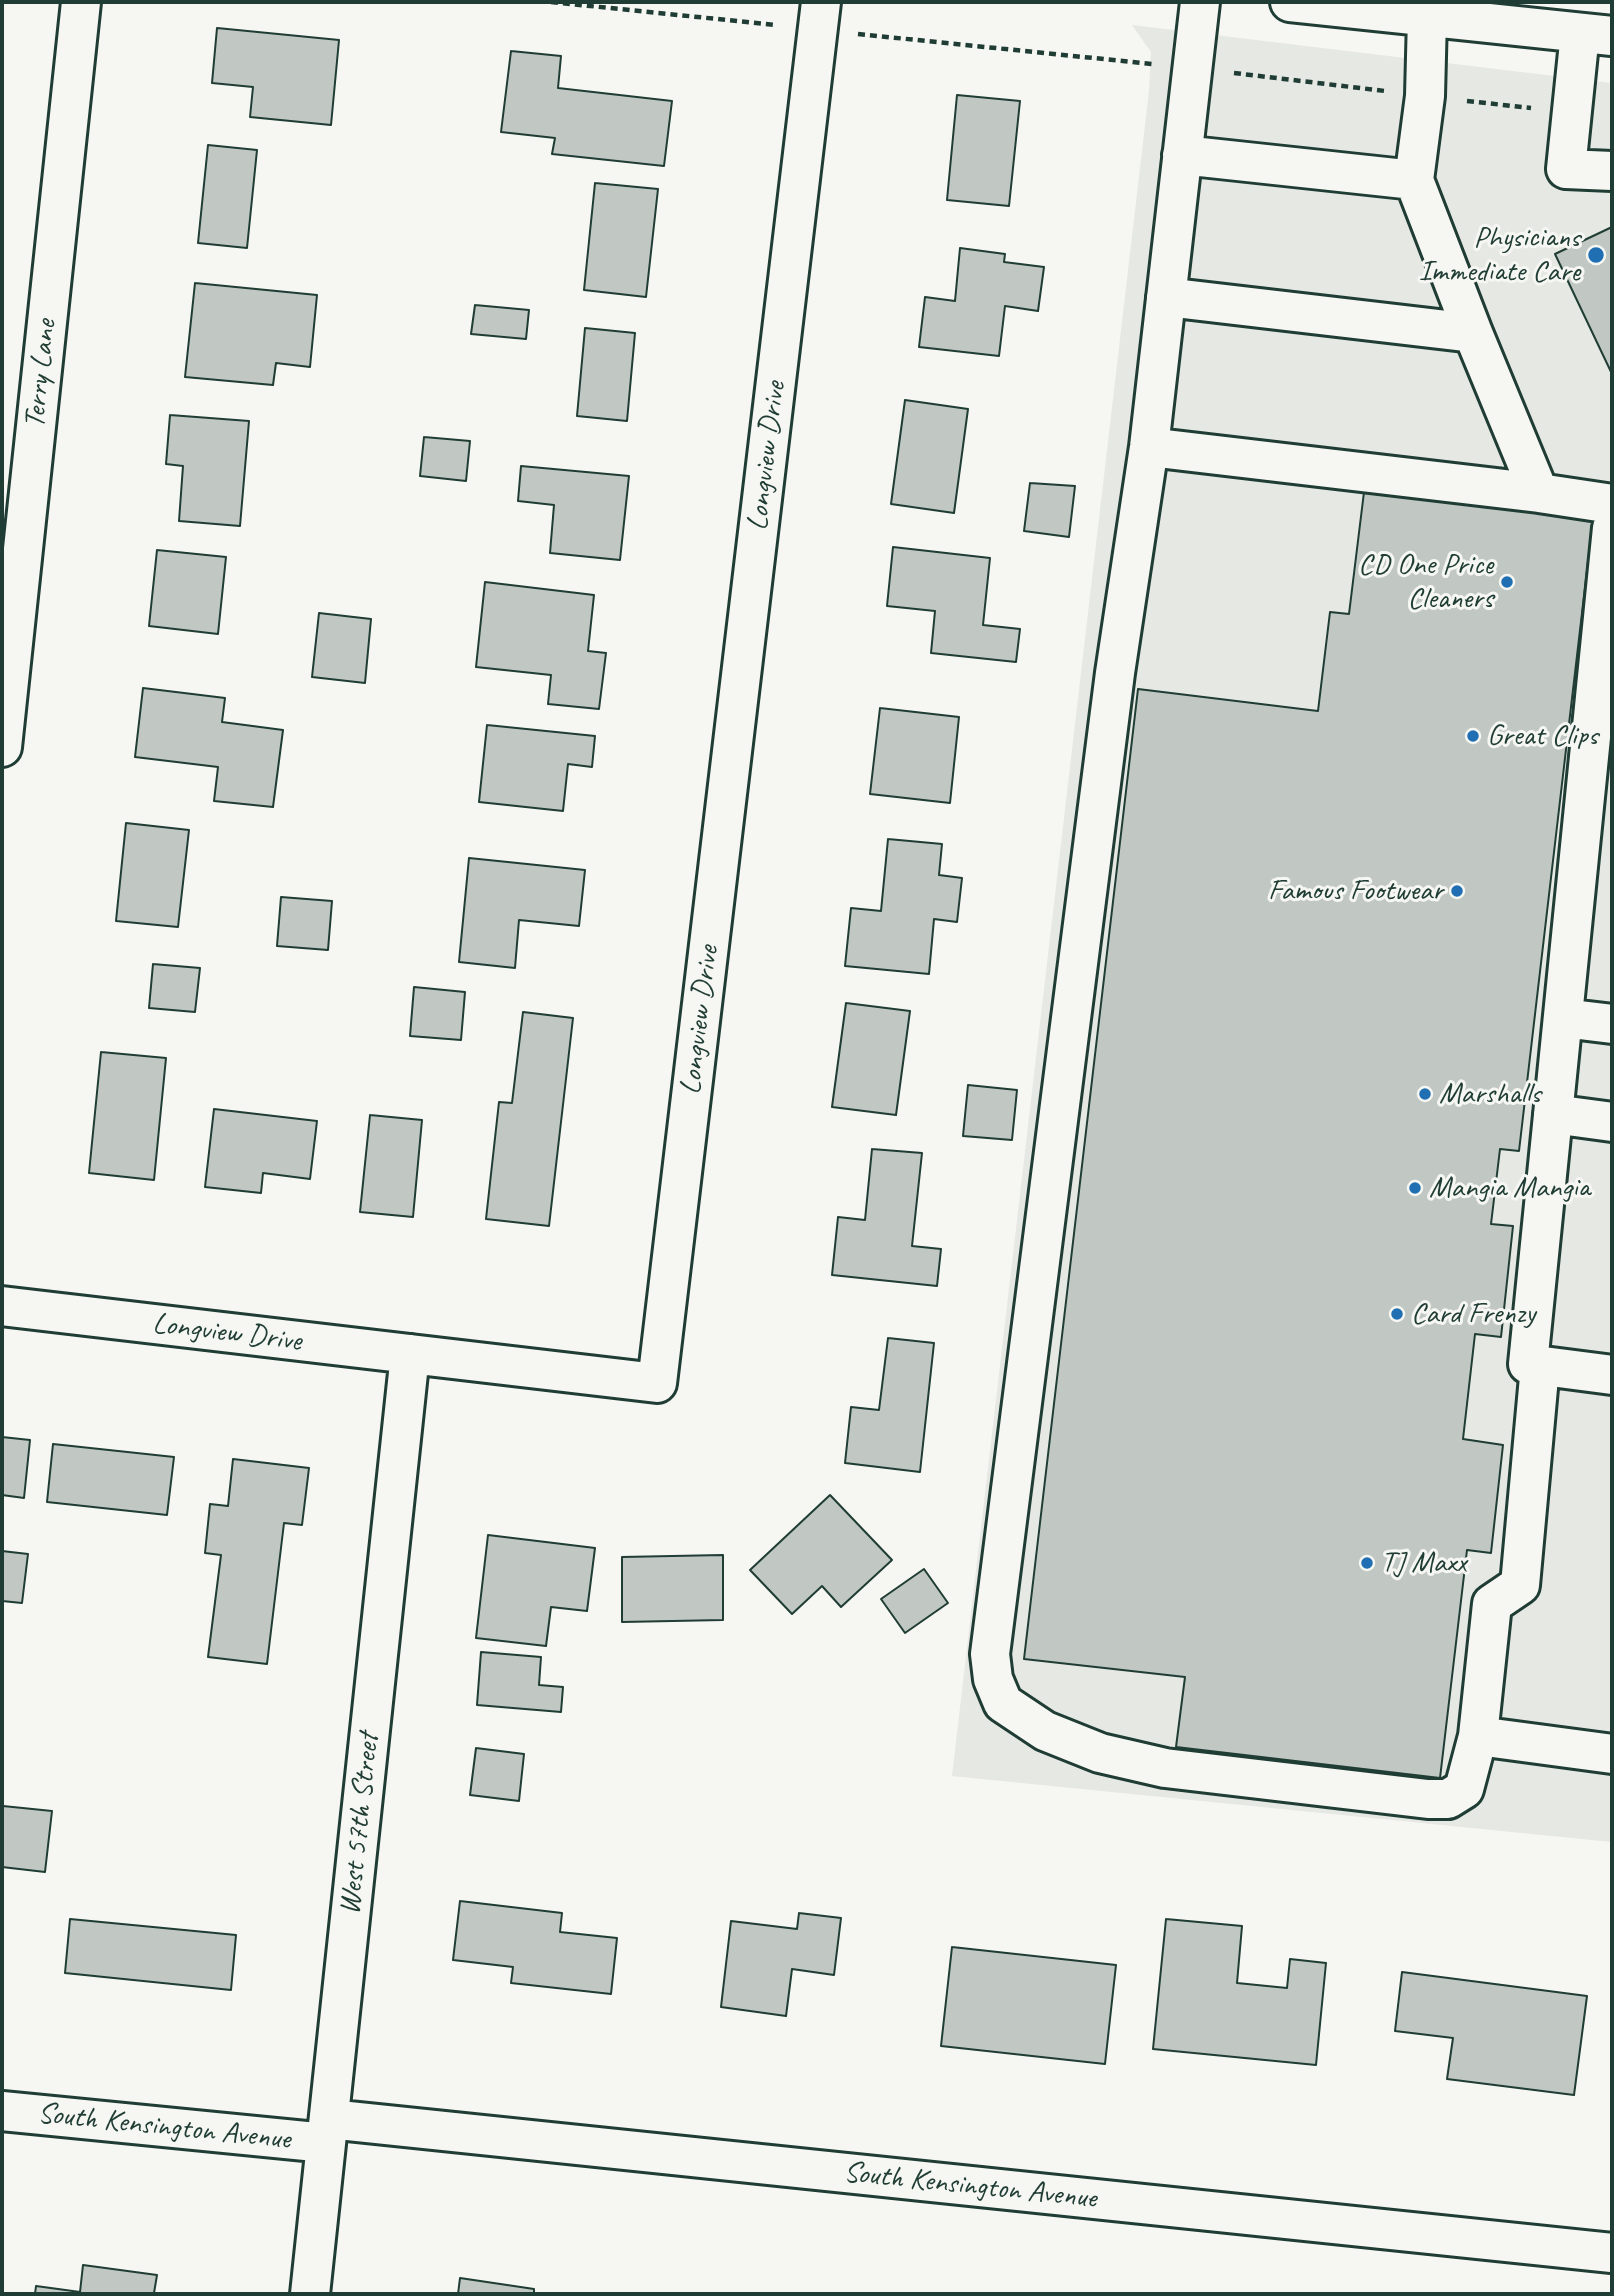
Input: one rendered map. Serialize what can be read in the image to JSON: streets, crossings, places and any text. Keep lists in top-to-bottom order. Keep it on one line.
{"streets":{"street":["Terry Lane","Longview Drive","West 57th Street","South Kensington Avenue"]},"crossings":[["Longview Drive","West 57th Street"],["West 57th Street","South Kensington Avenue"]],"places":["Physicians Immediate Care","CD One Price Cleaners","Great Clips","Famous Footwear","Marshalls","Mangia Mangia","Card Frenzy","TJ Maxx"]}
